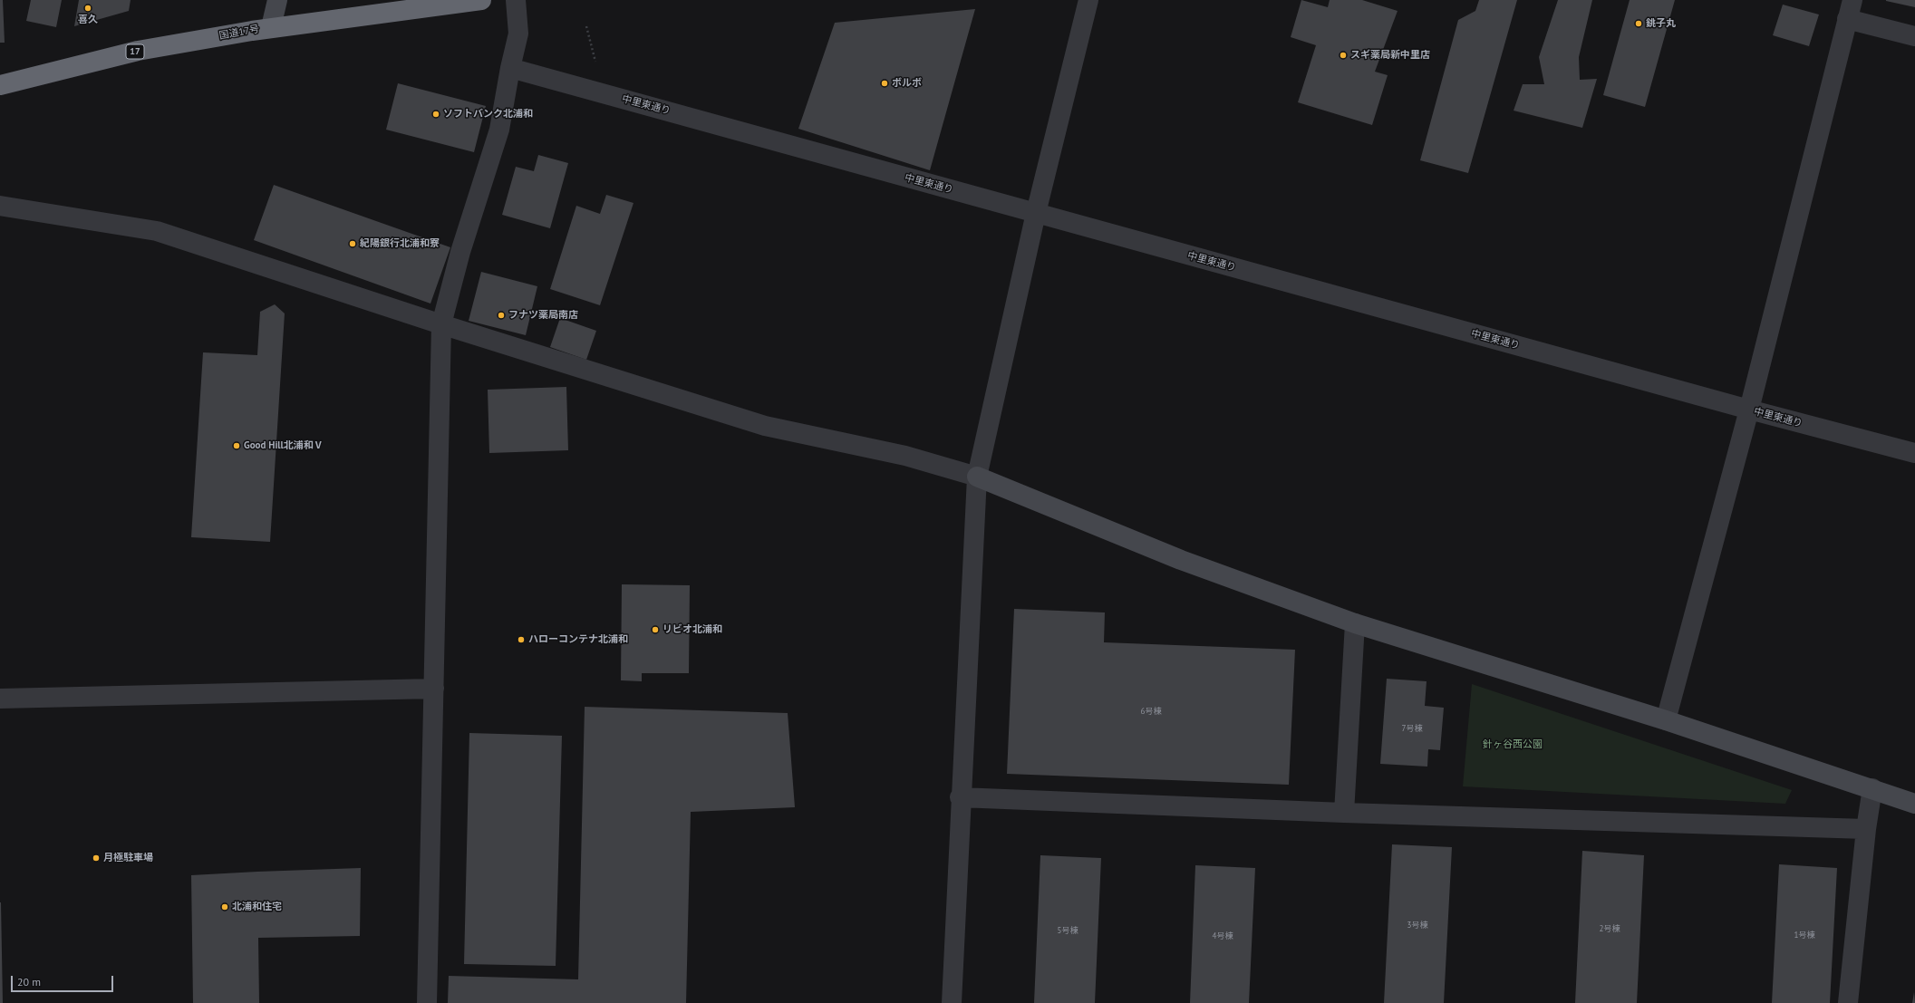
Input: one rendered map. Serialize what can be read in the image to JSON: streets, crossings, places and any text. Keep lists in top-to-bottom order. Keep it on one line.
{"streets":{"highway":["国道17号","17"],"street":["中里東通り"]},"parks":["針ヶ谷西公園"],"places":["喜久","銚子丸","スギ薬局新中里店","ボルボ","ソフトバンク北浦和","紀陽銀行北浦和寮","フナツ薬局南店","Good Hill北浦和Ⅴ","リビオ北浦和","ハローコンテナ北浦和","月極駐車場","北浦和住宅"],"house_numbers":["6号棟","7号棟","3号棟","2号棟","5号棟","1号棟","4号棟"],"scale_bar":"20 m"}
